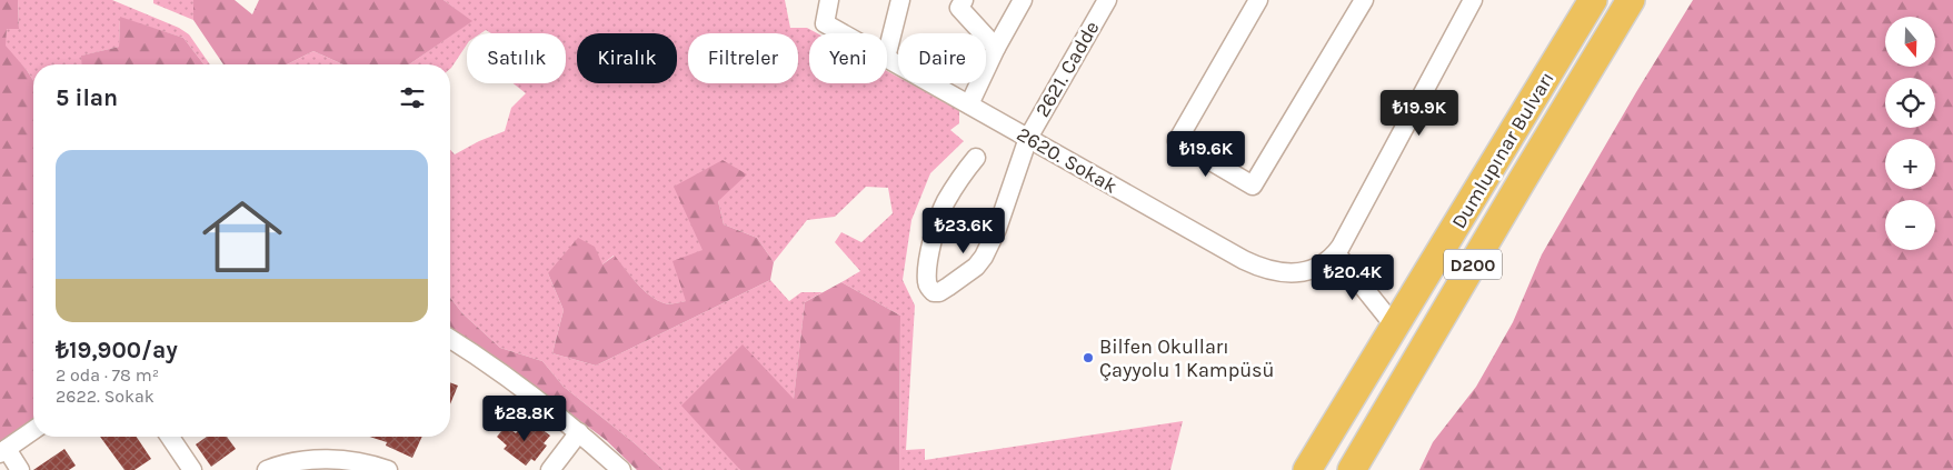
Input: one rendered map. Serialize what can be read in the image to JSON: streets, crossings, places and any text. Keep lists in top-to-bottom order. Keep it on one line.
{"streets":{"highway":["Dumlupınar Bulvarı","D200"],"street":["2621. Cadde","2620. Sokak"]},"crossings":[["2621. Cadde","2620. Sokak"]],"places":["Bilfen Okulları Çayyolu 1 Kampüsü"],"north":"bottom","page":{"map_buttons":["+","−"],"chip":["Satılık","Kiralık","Filtreler","Yeni","Daire"],"heading":"5 ilan","price":["₺19.9K","₺19.6K","₺23.6K","₺20.4K","₺28.8K"],"list":[{"name":"₺19,900/ay","note":"2 oda · 78 m² · 2622. Sokak"}]}}
